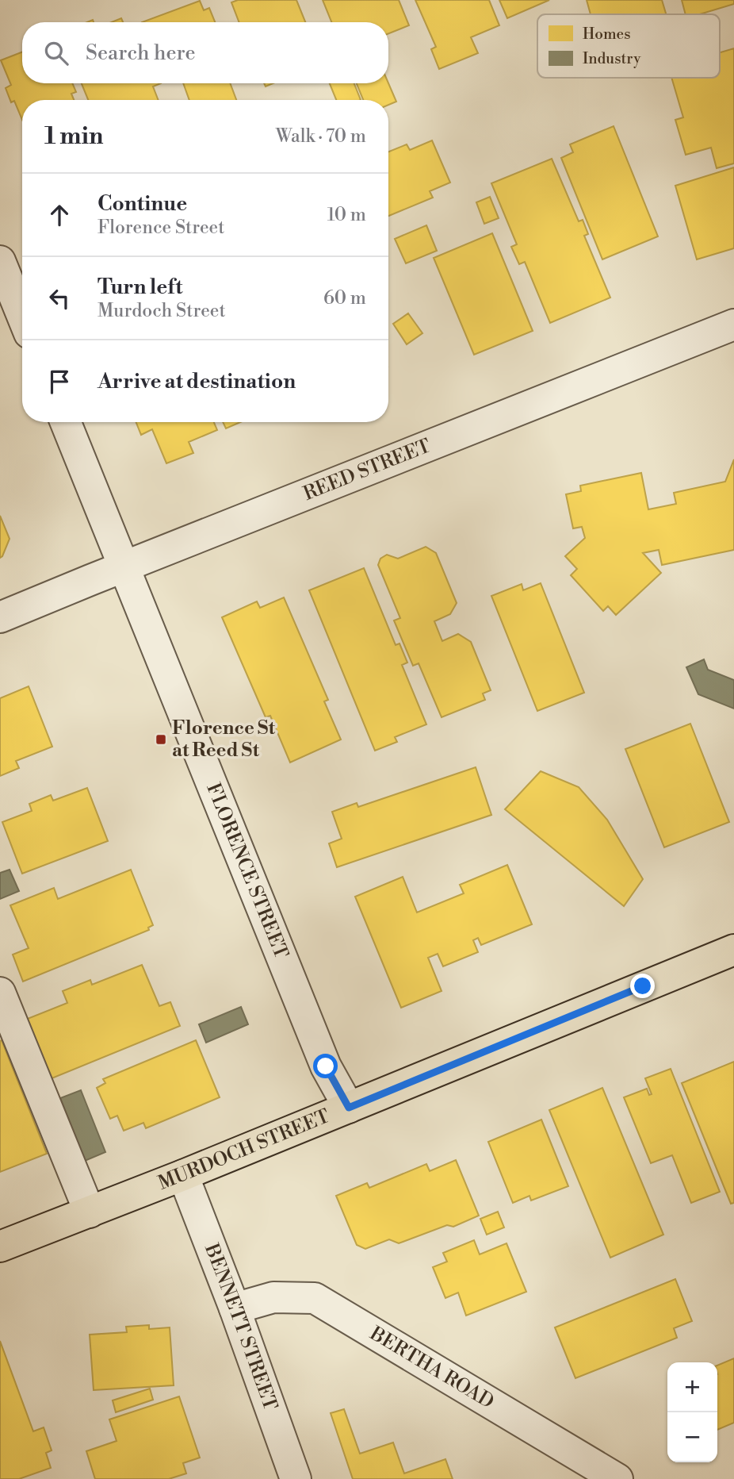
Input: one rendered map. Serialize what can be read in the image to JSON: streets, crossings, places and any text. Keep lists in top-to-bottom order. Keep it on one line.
{"streets":{"main road":["MURDOCH STREET"],"street":["REED STREET","FLORENCE STREET","BENNETT STREET","BERTHA ROAD"]},"crossings":[["REED STREET","FLORENCE STREET"],["FLORENCE STREET","MURDOCH STREET"],["MURDOCH STREET","BENNETT STREET"],["BENNETT STREET","BERTHA ROAD"]],"places":{"transit":["Florence St at Reed St"]},"legend":["Homes","Industry"],"page":{"search":"Search here","heading":["1 min","Walk · 70 m"],"list":[["Continue","Florence Street","10 m"],["Turn left","Murdoch Street","60 m"],"Arrive at destination"],"map_buttons":["+","−"]}}
